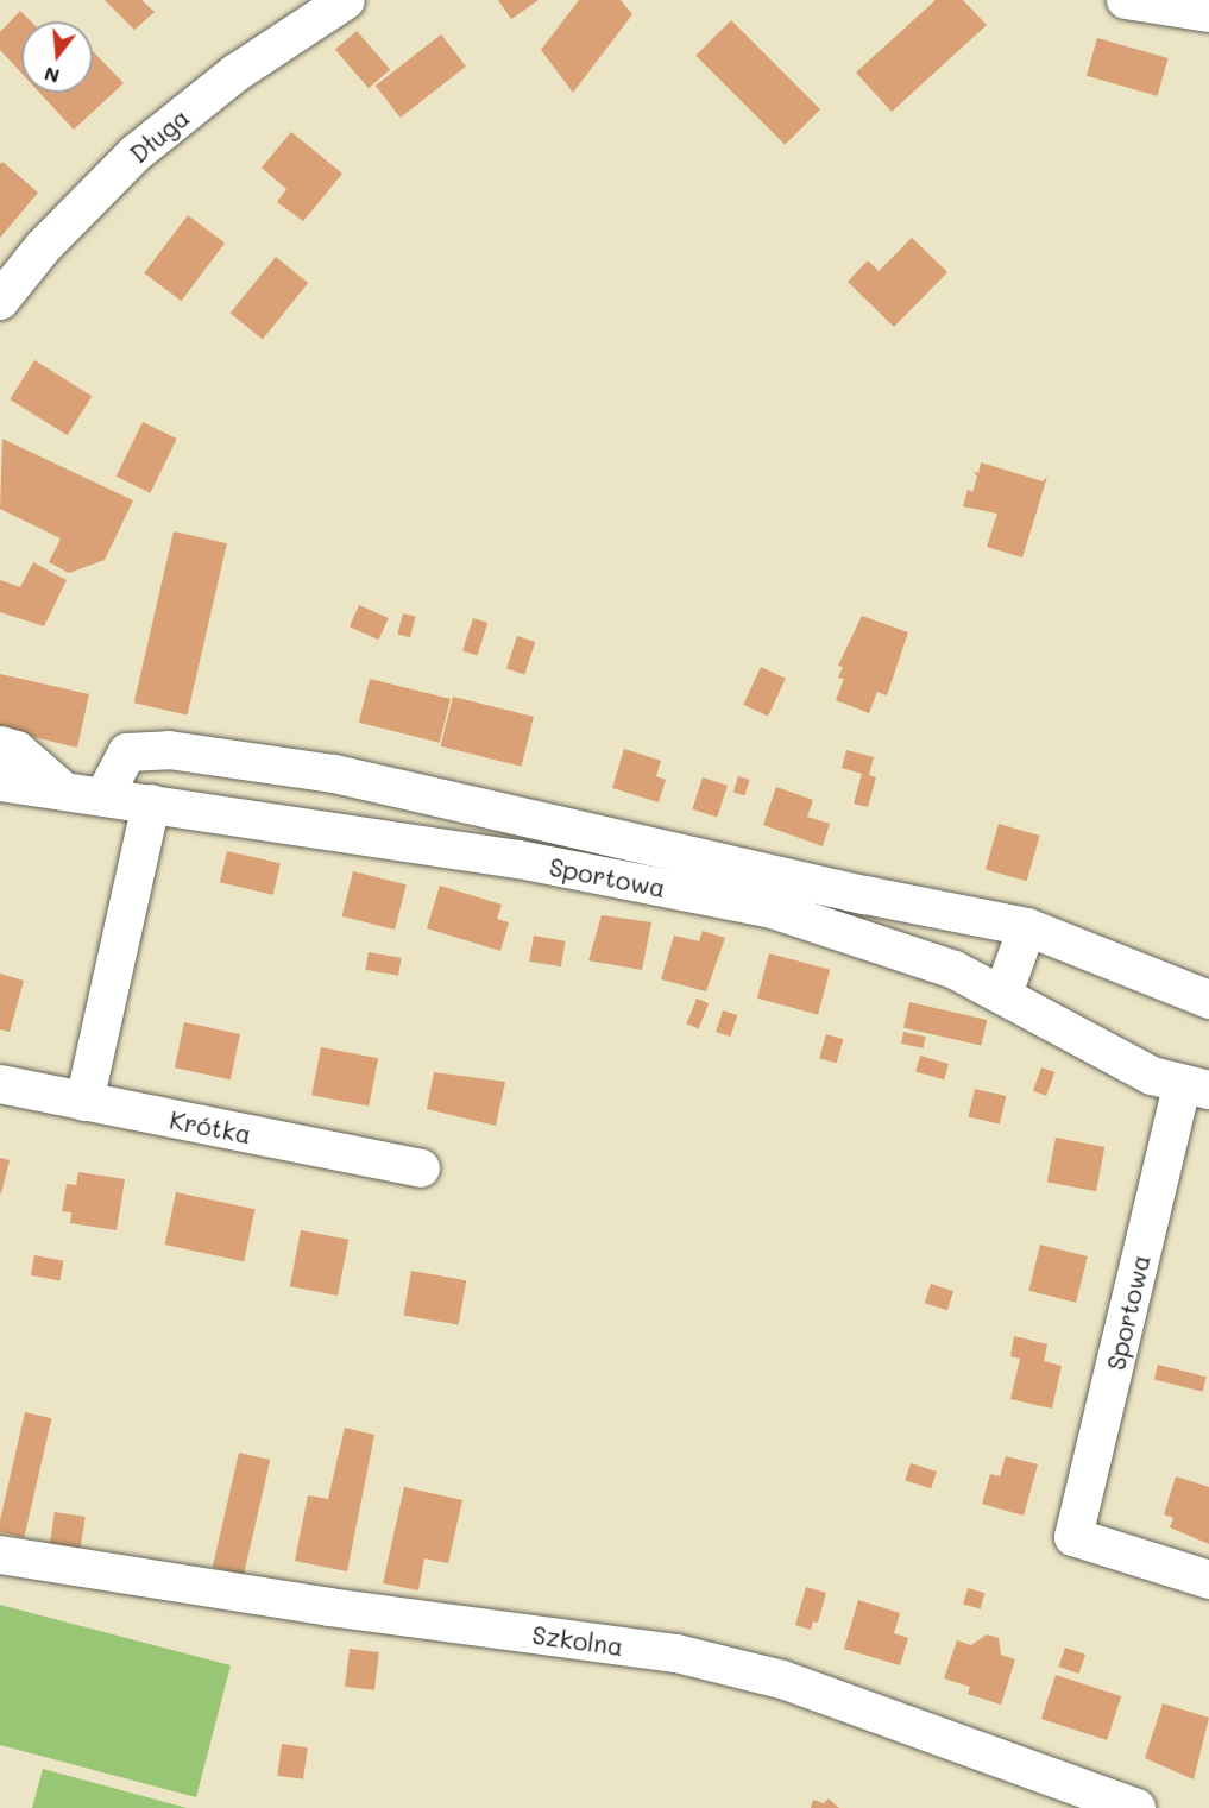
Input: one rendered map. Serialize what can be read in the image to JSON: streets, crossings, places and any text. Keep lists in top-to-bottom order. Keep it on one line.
{"streets":{"street":["Długa","Sportowa","Krótka","Szkolna"]},"north":"bottom"}
